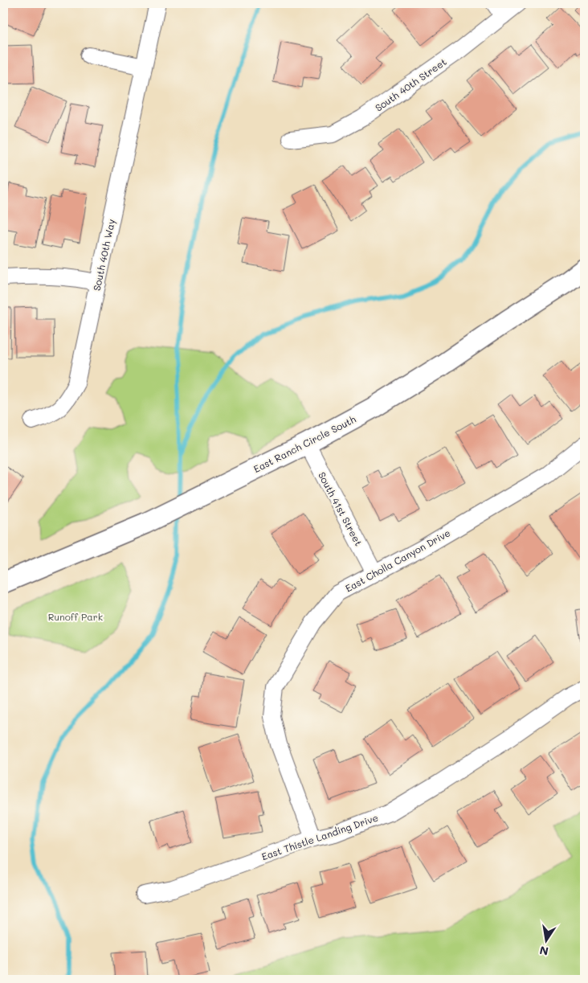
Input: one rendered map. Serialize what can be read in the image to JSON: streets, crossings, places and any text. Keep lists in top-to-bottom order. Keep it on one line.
{"streets":{"street":["South 40th Street","South 40th Way","East Ranch Circle South","South 41st Street","East Cholla Canyon Drive","East Thistle Landing Drive"]},"crossings":[["East Ranch Circle South","South 41st Street"],["South 41st Street","East Cholla Canyon Drive"],["East Cholla Canyon Drive","East Thistle Landing Drive"]],"parks":["Runoff Park"],"north":"bottom"}
